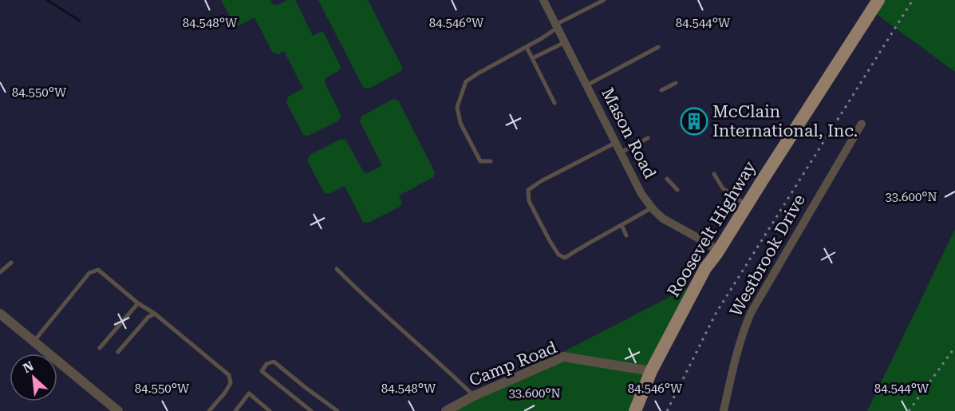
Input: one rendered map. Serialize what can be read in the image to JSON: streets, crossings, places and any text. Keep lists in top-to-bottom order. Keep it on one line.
{"streets":{"main road":["Roosevelt Highway"],"street":["Mason Road","Westbrook Drive","Camp Road"]},"crossings":[["Mason Road","Roosevelt Highway"],["Roosevelt Highway","Camp Road"]],"places":{"building":["McClain International, Inc."]},"north":"top left","coordinates":["84.548°W","84.546°W","84.544°W","84.550°W","33.600°N"]}
